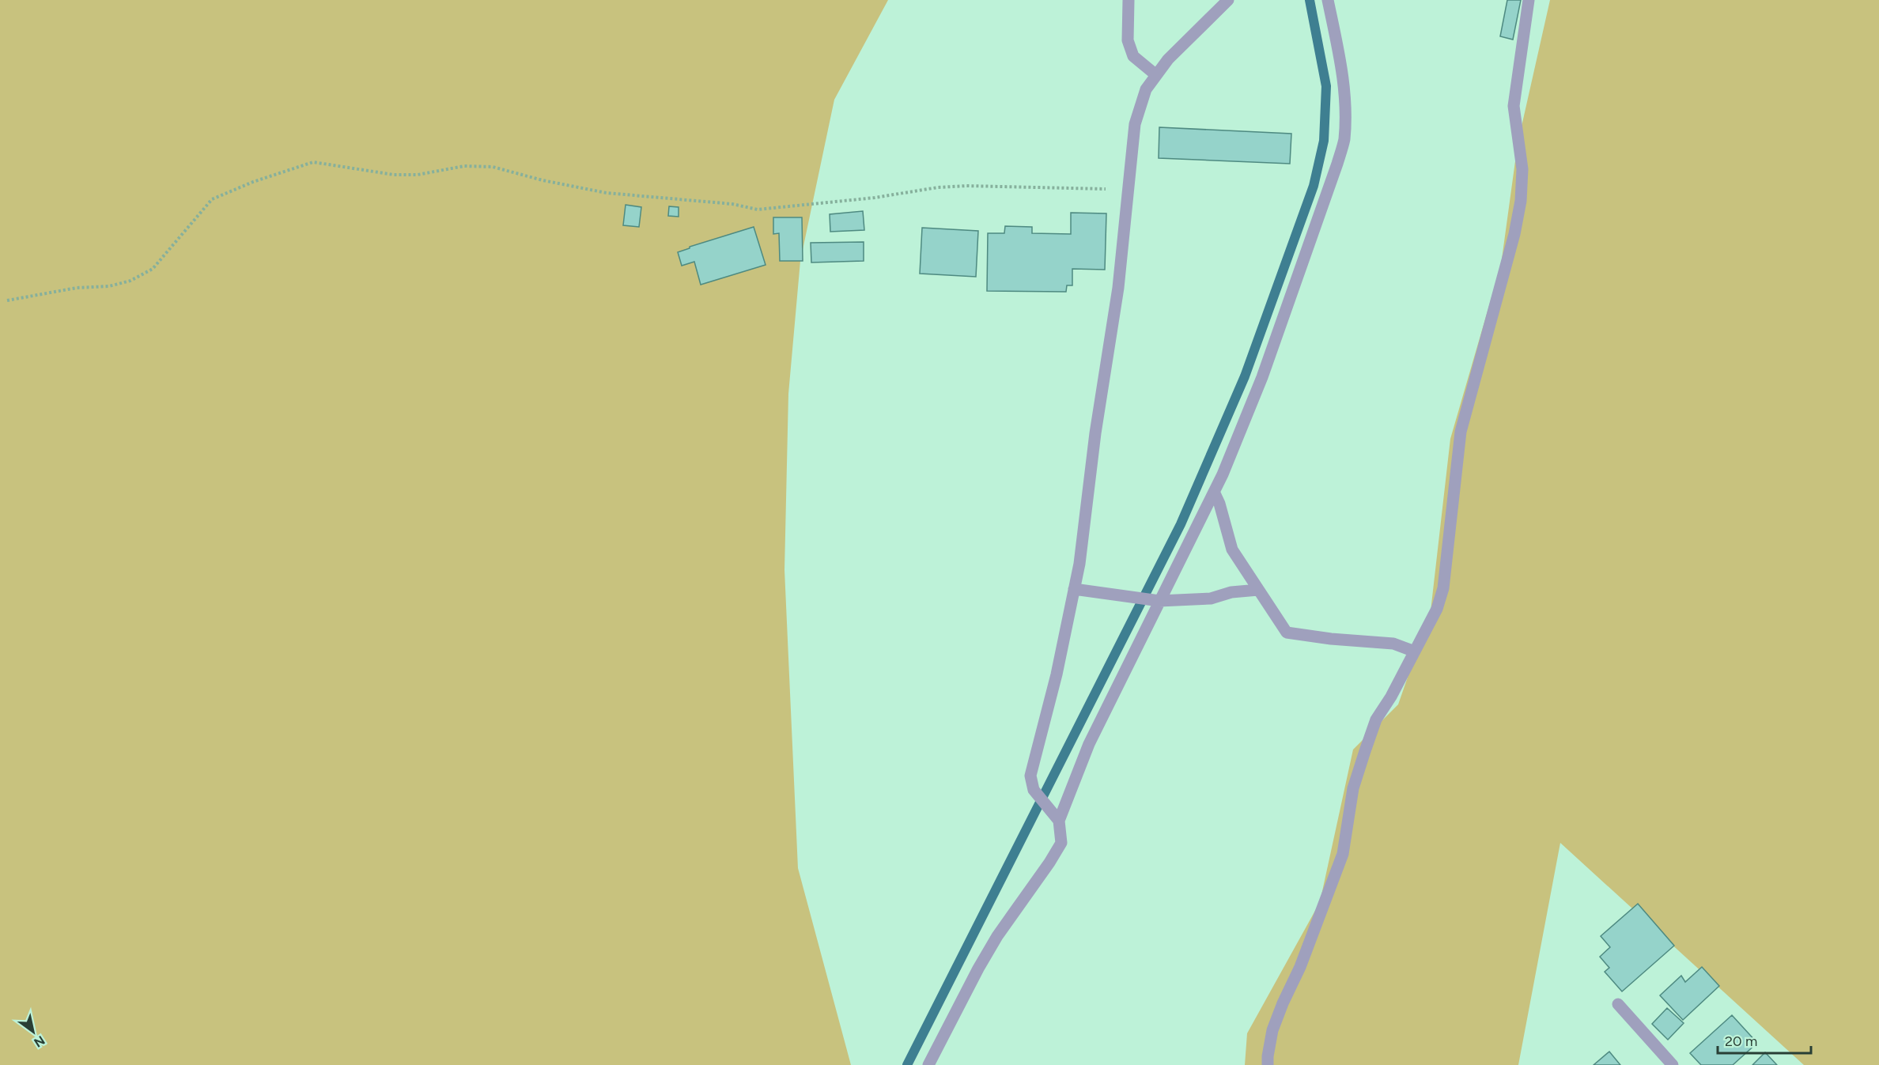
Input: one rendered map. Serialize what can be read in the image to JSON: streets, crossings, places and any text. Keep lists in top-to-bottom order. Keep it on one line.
{"scale_bar":"20 m","north":"bottom right"}
